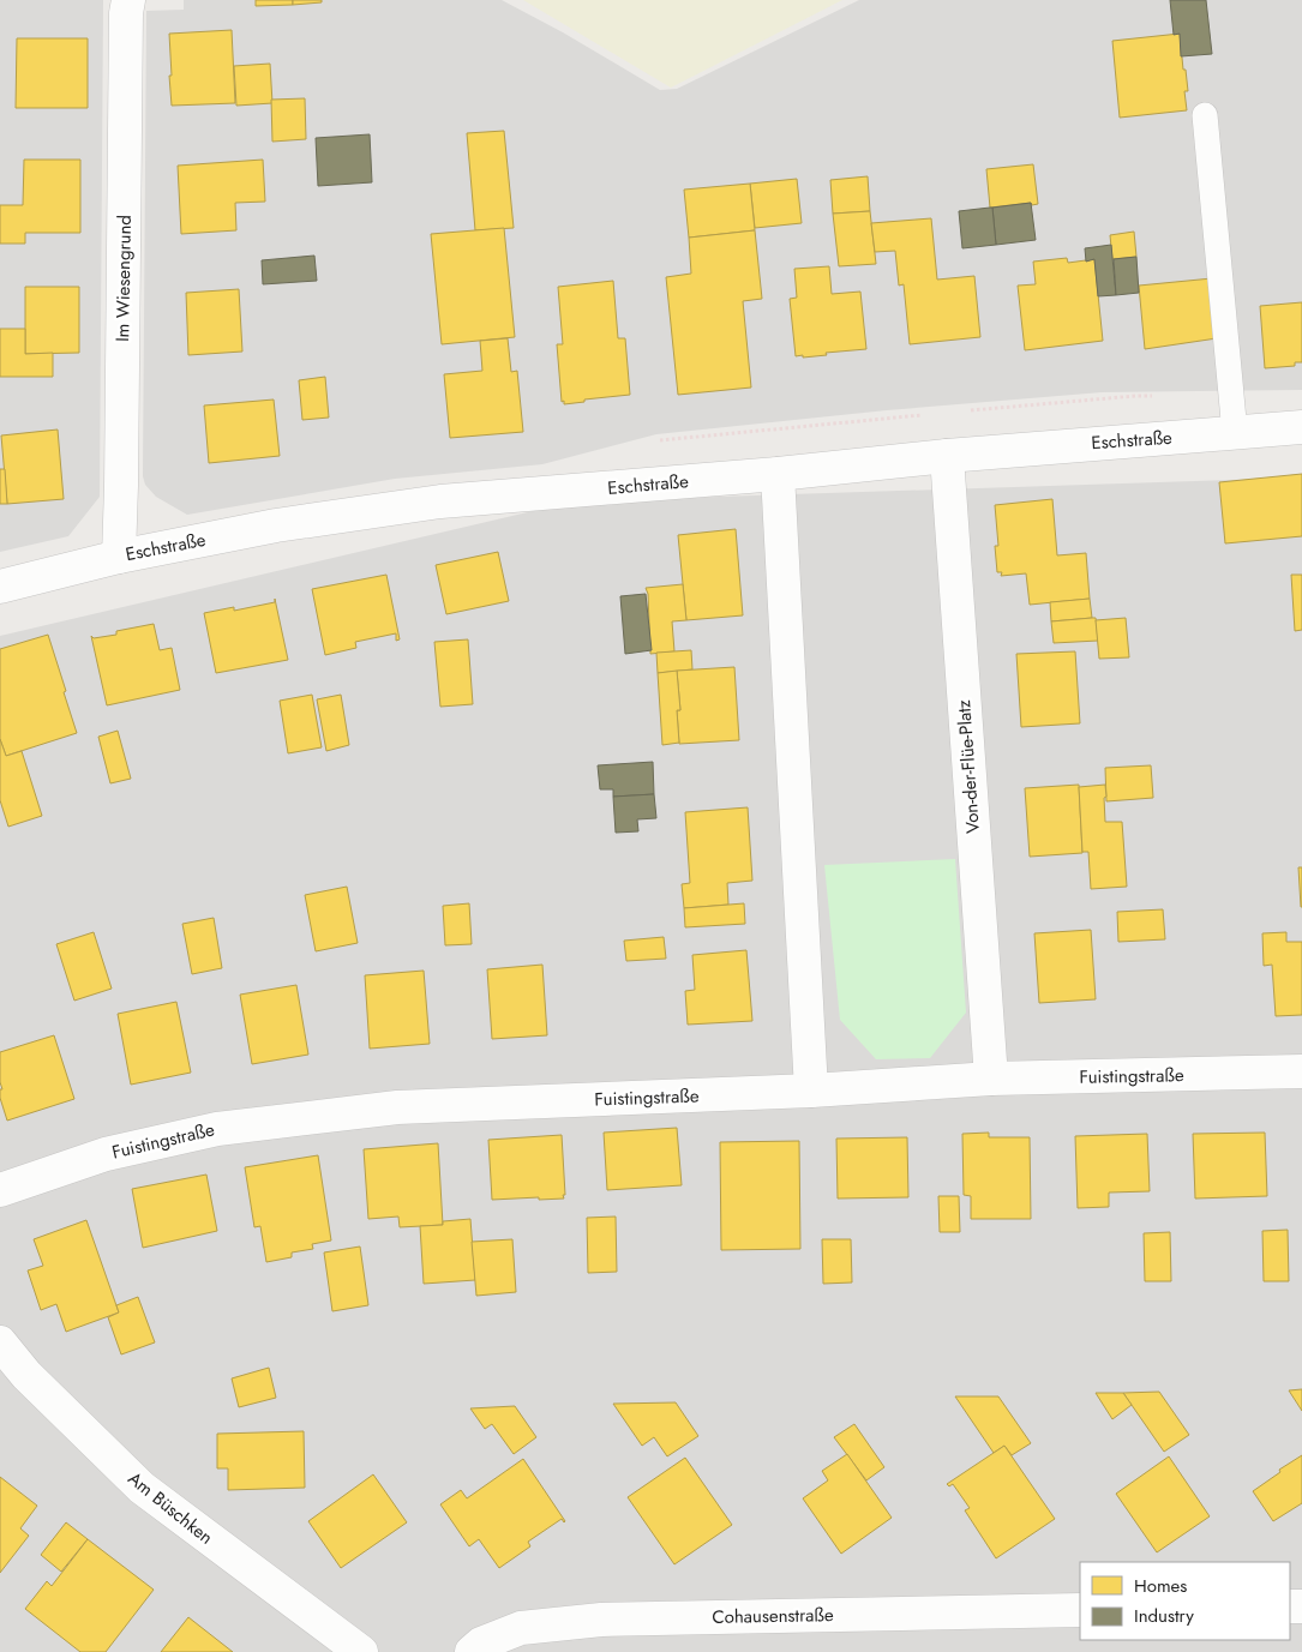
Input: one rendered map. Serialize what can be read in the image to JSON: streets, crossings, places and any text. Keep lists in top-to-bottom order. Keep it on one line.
{"streets":{"street":["Im Wiesengrund","Eschstraße","Von-der-Flüe-Platz","Fuistingstraße","Am Büschken","Cohausenstraße"]},"crossings":[["Im Wiesengrund","Eschstraße"],["Eschstraße","Von-der-Flüe-Platz"],["Von-der-Flüe-Platz","Fuistingstraße"]],"legend":["Homes","Industry"]}
